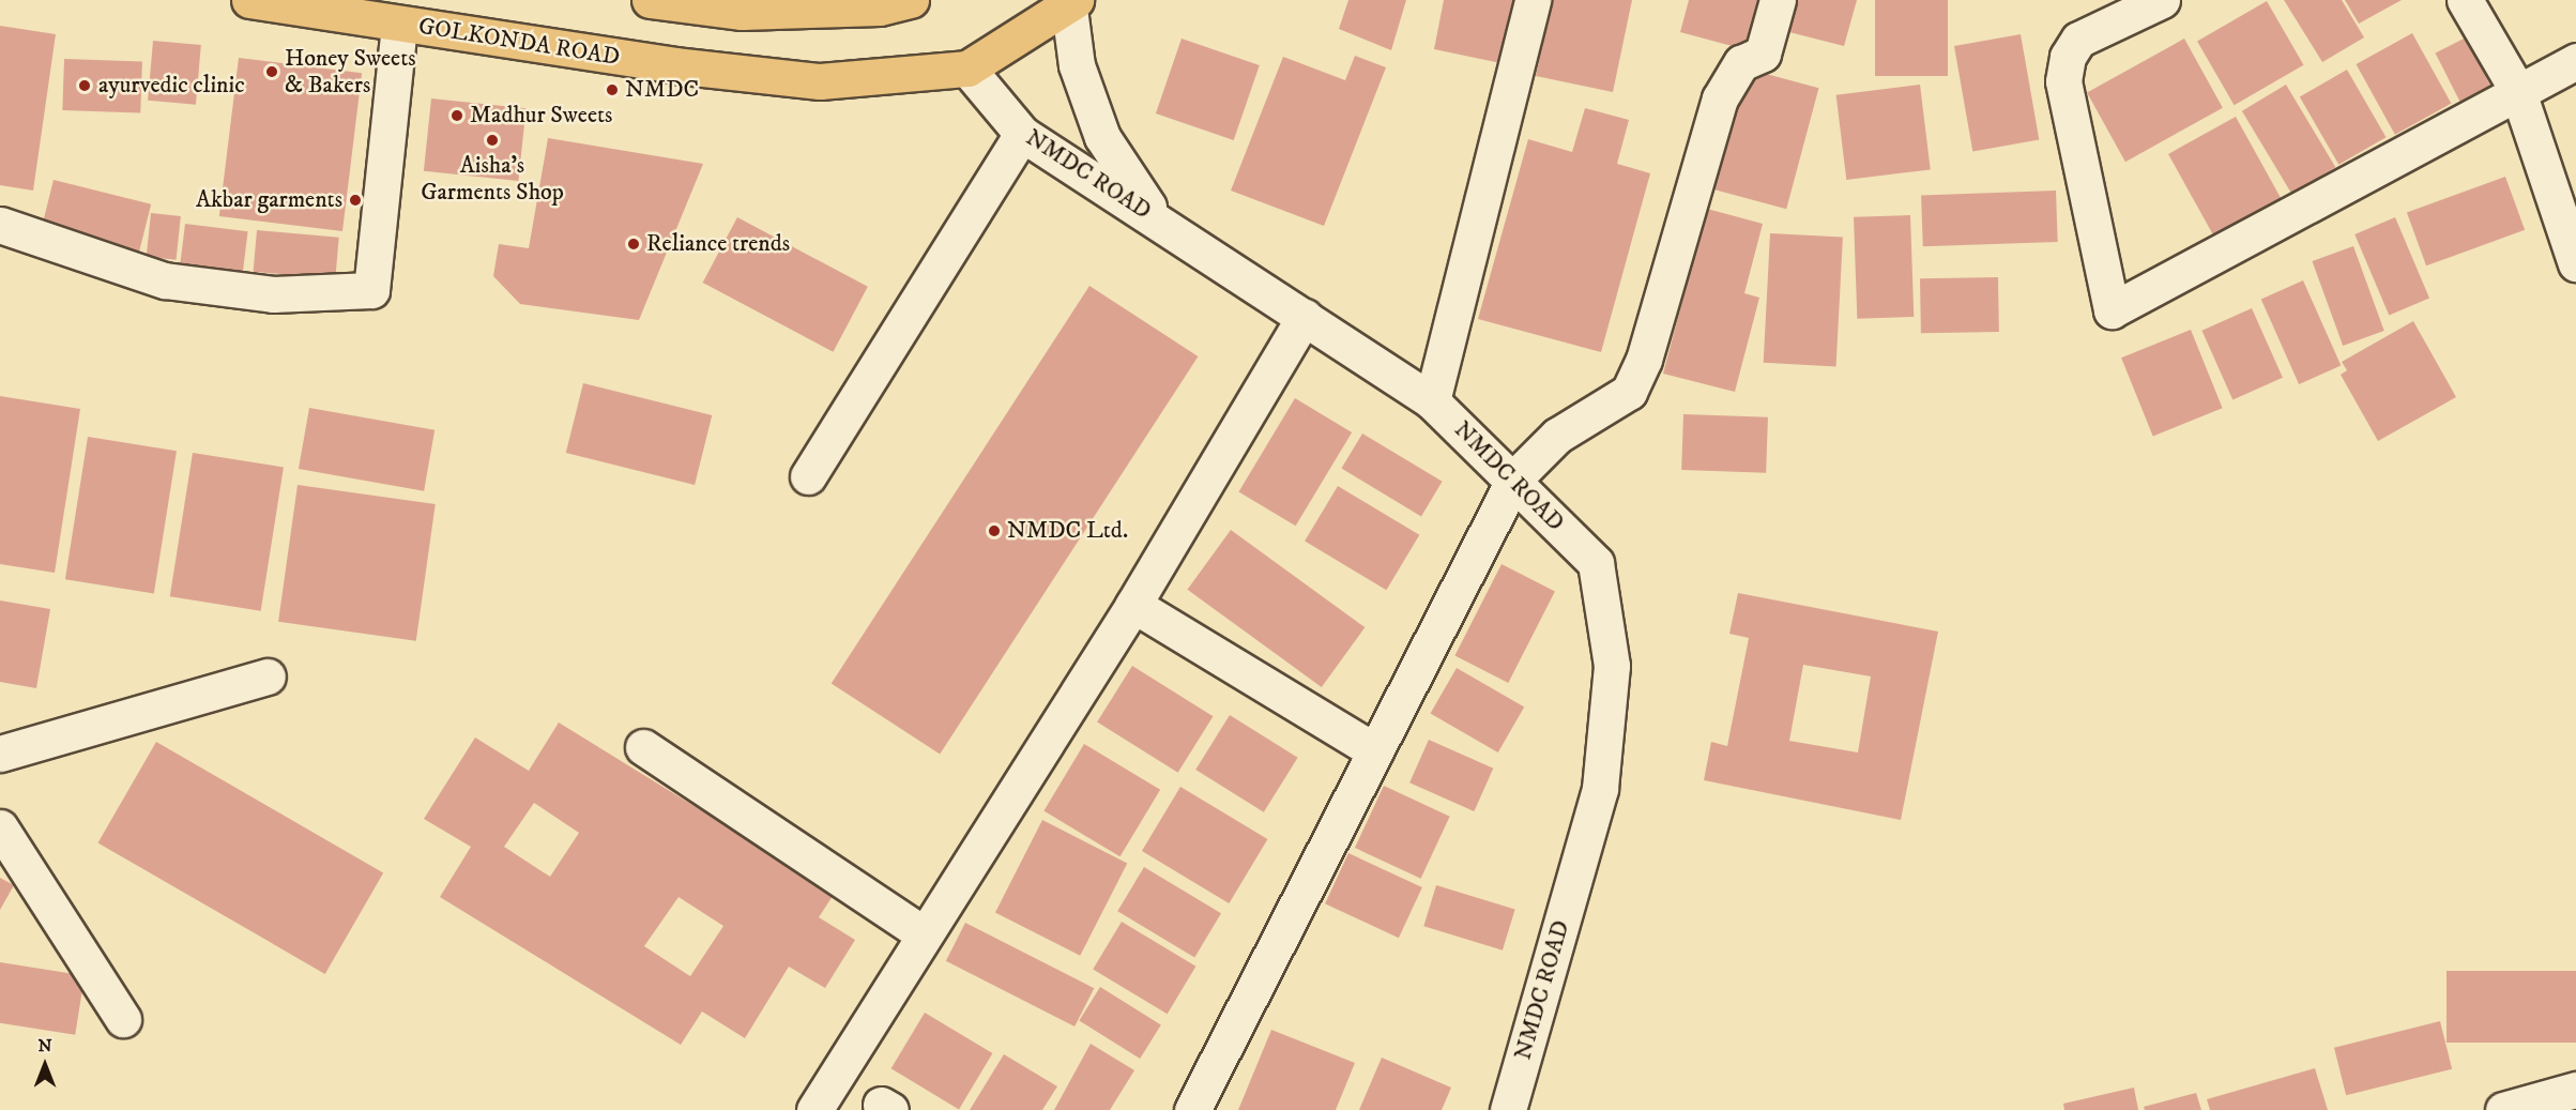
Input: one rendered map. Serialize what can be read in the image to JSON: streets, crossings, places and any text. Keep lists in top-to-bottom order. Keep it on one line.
{"streets":{"highway":["GOLKONDA ROAD"],"street":["NMDC ROAD"]},"crossings":[["GOLKONDA ROAD","NMDC ROAD"]],"places":["Honey Sweets & Bakers","ayurvedic clinic","NMDC","Madhur Sweets","Aisha's Garments Shop","Akbar garments","Reliance trends","NMDC Ltd."],"north":"top"}
